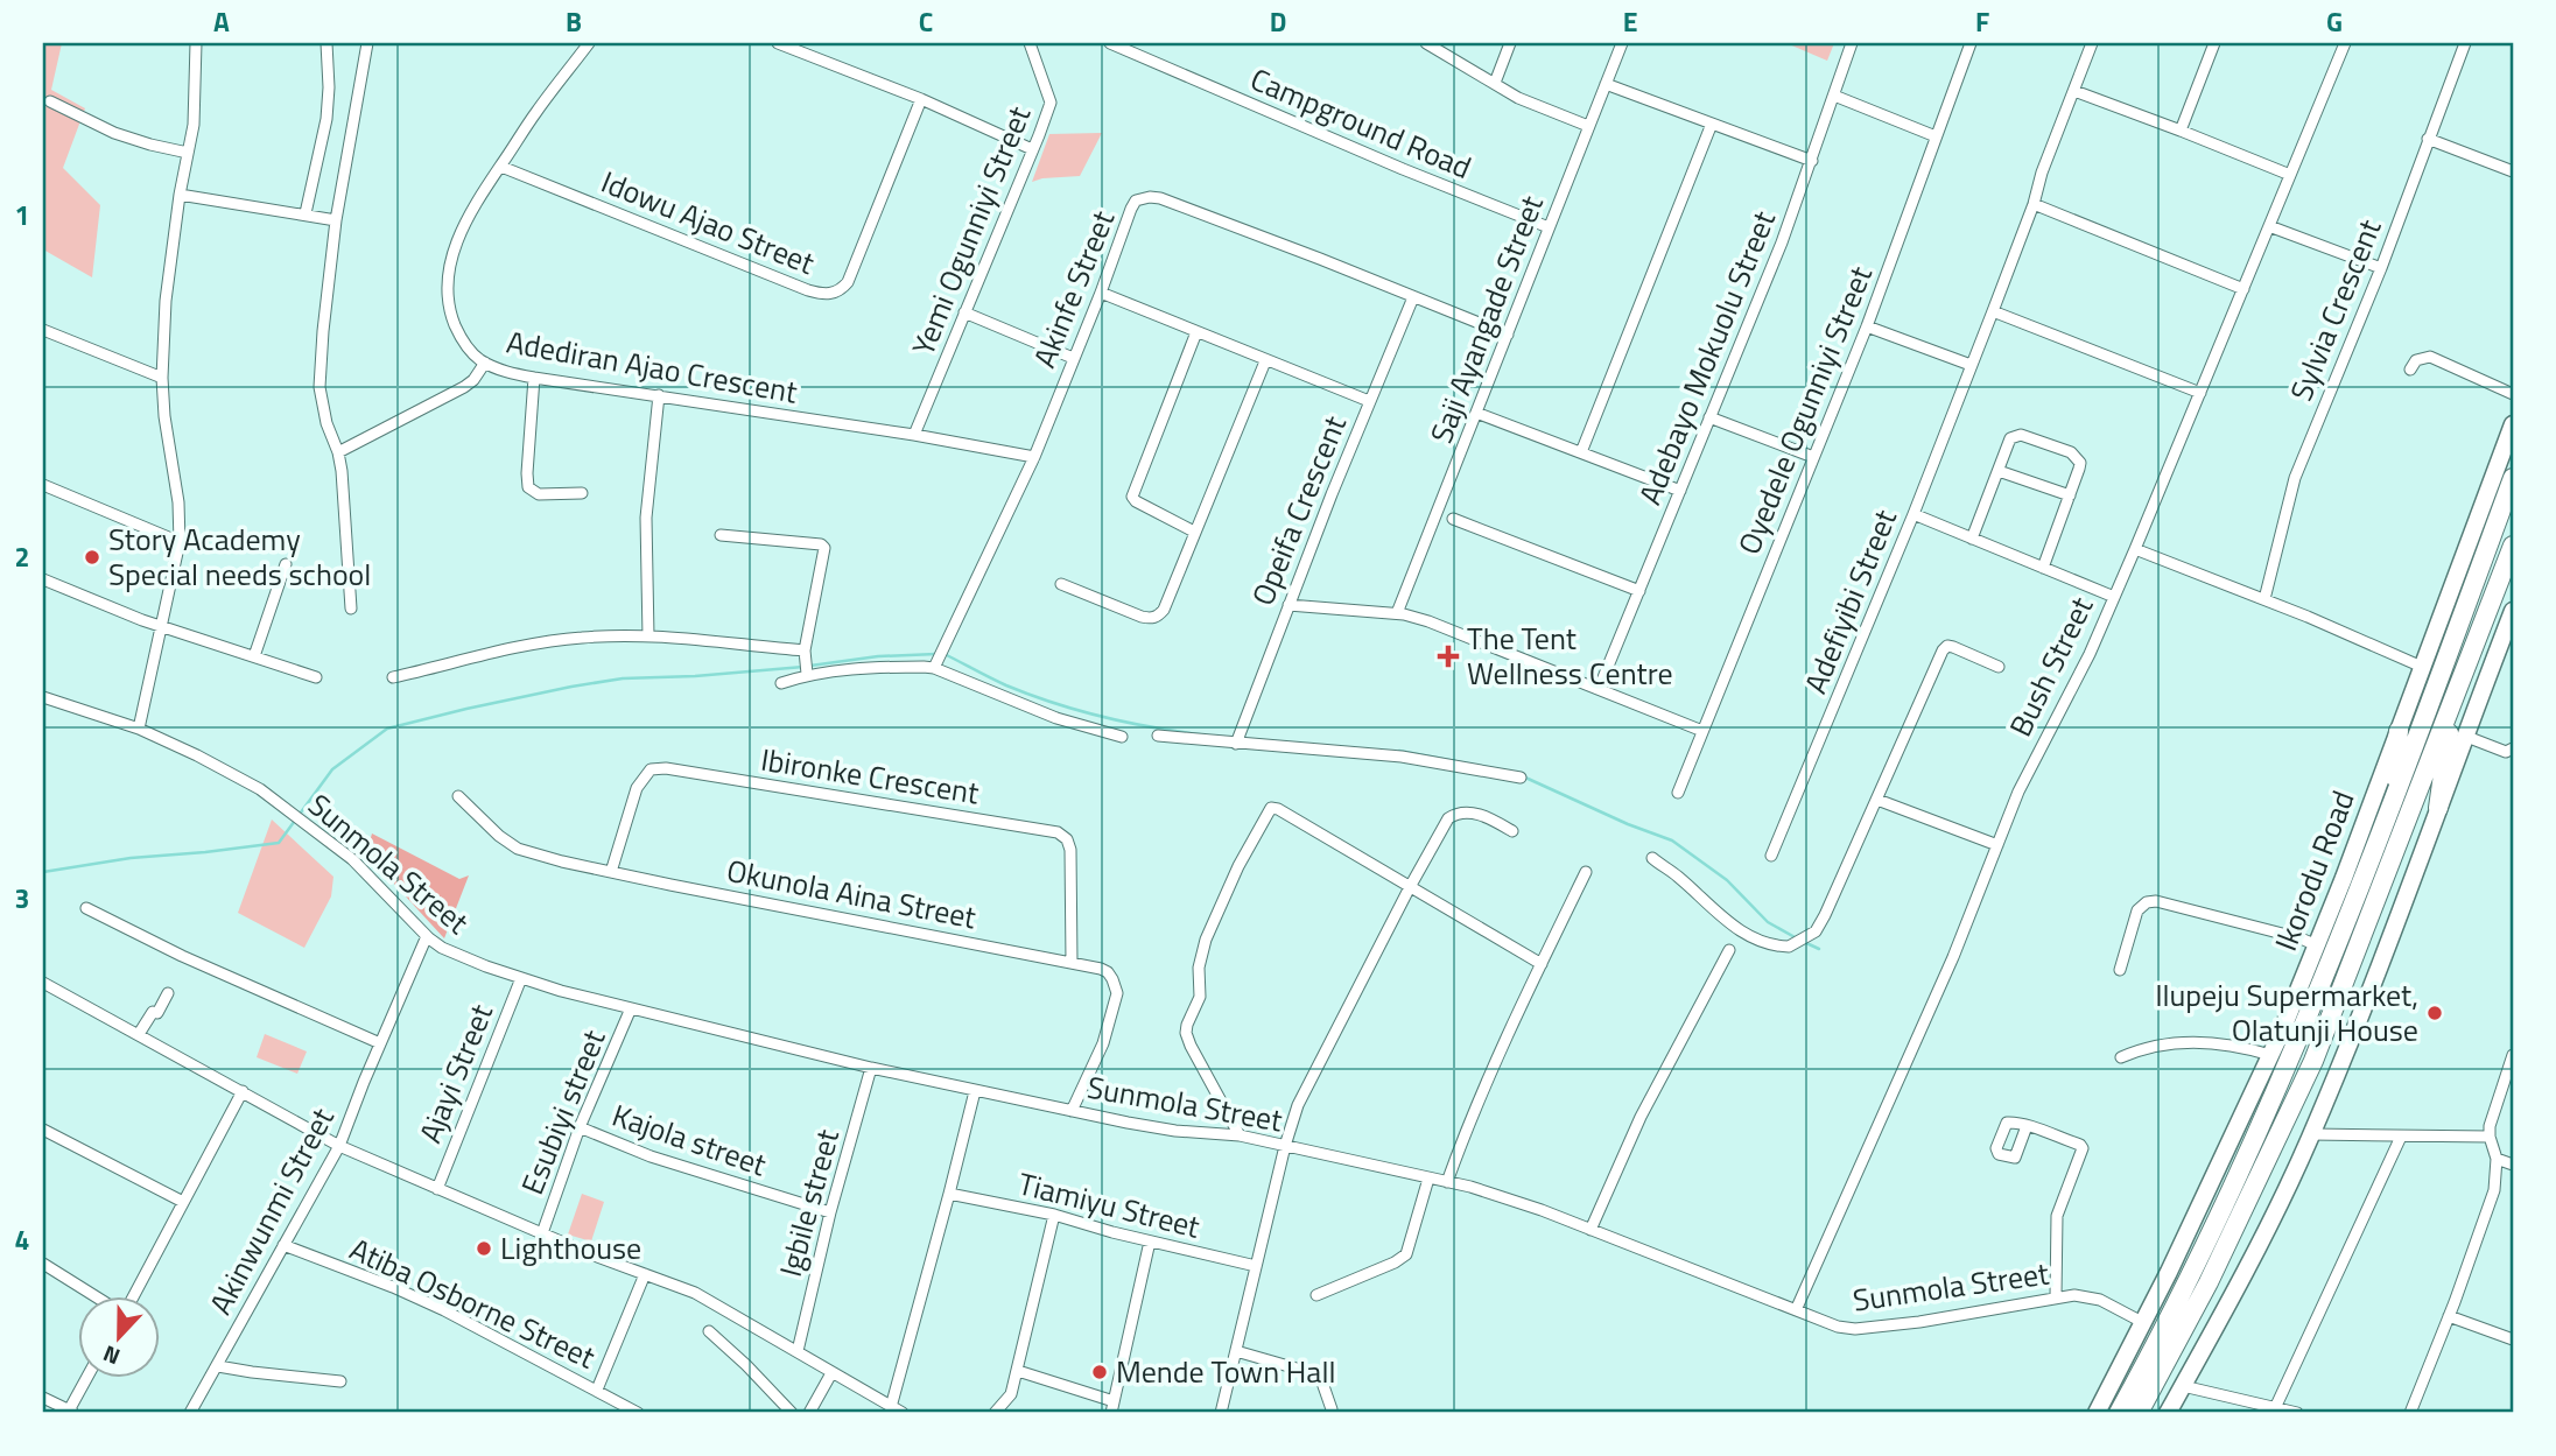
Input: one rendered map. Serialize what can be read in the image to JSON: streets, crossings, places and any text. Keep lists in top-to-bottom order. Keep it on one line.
{"streets":{"highway":["Ikorodu Road"],"street":["Campground Road","Idowu Ajao Street","Yemi Ogunniyi Street","Akinfe Street","Sylvia Crescent","Saji Ayangade Street","Adebayo Mokuolu Street","Adediran Ajao Crescent","Oyedele Ogunniyi Street","Opeifa Crescent","Adefiyibi Street","Bush Street","Ibironke Crescent","Sunmola Street","Okunola Aina Street","Ajayi Street","Esubiyi street","Kajola street","Igbile street","Tiamiyu Street","Akinwunmi Street","Atiba Osborne Street"]},"crossings":[["Campground Road","Saji Ayangade Street"],["Idowu Ajao Street","Adediran Ajao Crescent"],["Yemi Ogunniyi Street","Adediran Ajao Crescent"],["Akinfe Street","Saji Ayangade Street"],["Akinfe Street","Adediran Ajao Crescent"],["Akinfe Street","Opeifa Crescent"],["Bush Street","Sunmola Street"],["Ibironke Crescent","Okunola Aina Street"],["Sunmola Street","Ikorodu Road"],["Sunmola Street","Okunola Aina Street"],["Sunmola Street","Ajayi Street"],["Sunmola Street","Esubiyi street"],["Sunmola Street","Igbile street"],["Sunmola Street","Akinwunmi Street"],["Esubiyi street","Kajola street"],["Kajola street","Igbile street"],["Akinwunmi Street","Atiba Osborne Street"]],"places":{"other":["Story Academy Special needs school","Ilupeju Supermarket, Olatunji House","Lighthouse","Mende Town Hall"],"health":["The Tent Wellness Centre"]},"north":"bottom","grid":{"columns":["A","B","C","D","E","F","G"],"rows":["1","2","3","4"]}}
